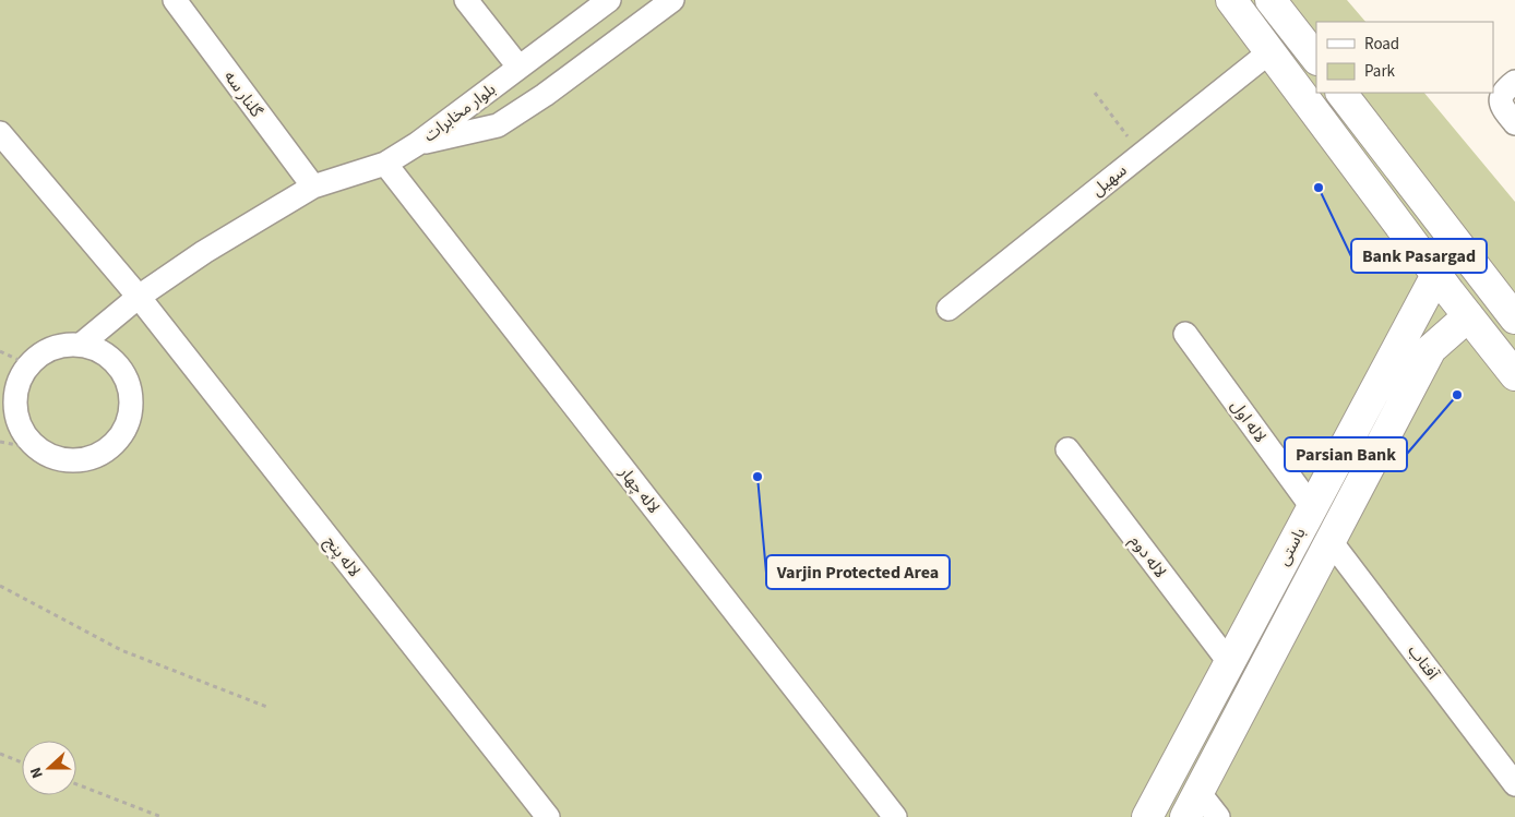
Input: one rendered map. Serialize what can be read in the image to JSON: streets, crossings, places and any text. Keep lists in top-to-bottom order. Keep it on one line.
{"streets":{"street":["گلنار سه","بلوار مخابرات","سهیل","لاله اول","لاله چهار","باستی","لاله پنج","لاله دوم","آفتاب"]},"crossings":[["لاله اول","باستی"],["باستی","لاله دوم"],["باستی","آفتاب"]],"places":["Bank Pasargad","Parsian Bank","Varjin Protected Area"],"legend":["Road","Park"],"north":"left"}
